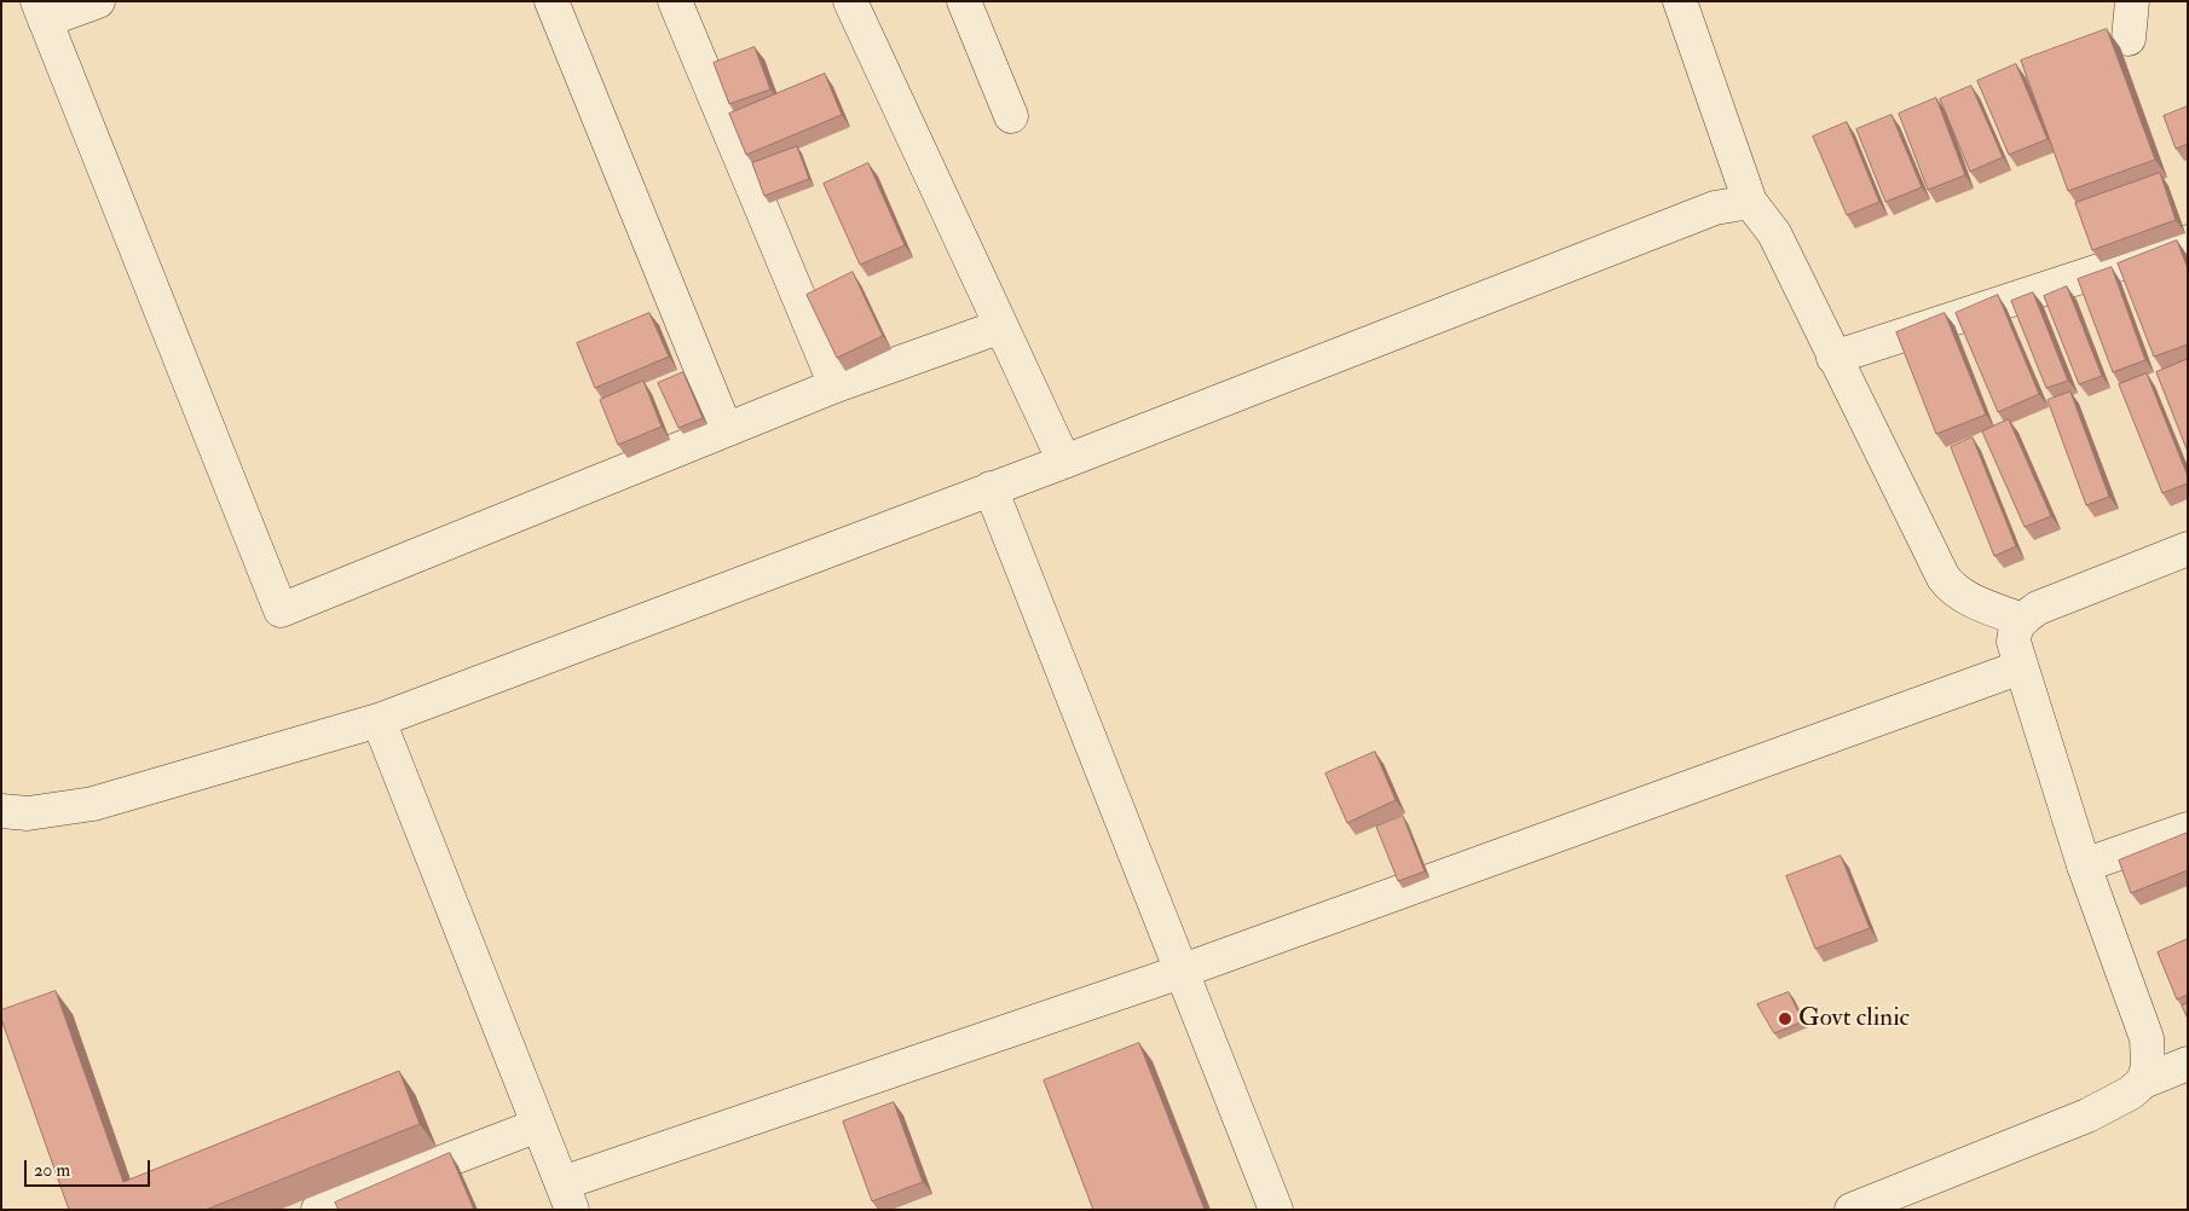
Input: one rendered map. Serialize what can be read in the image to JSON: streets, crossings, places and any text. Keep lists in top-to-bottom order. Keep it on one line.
{"places":["Govt clinic"],"scale_bar":"20 m"}
